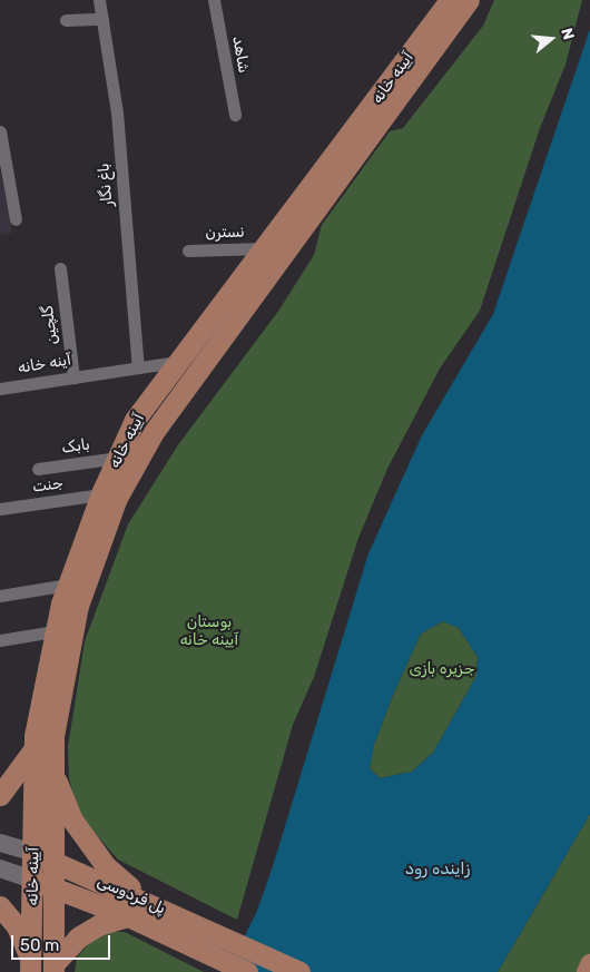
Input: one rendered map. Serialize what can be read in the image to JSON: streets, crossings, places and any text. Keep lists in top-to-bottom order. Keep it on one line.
{"streets":{"main road":["آیینه خانه","پل فردوسی"],"street":["شاهد","باغ نگار","نسترن","گلچین","آینه خانه","بابک","جنت"]},"crossings":[["آیینه خانه","نسترن"],["آیینه خانه","آینه خانه"],["آیینه خانه","بابک"],["آیینه خانه","جنت"],["آیینه خانه","پل فردوسی"],["باغ نگار","آینه خانه"],["گلچین","آینه خانه"]],"water":["زاینده رود"],"parks":["بوستان آیینه خانه","جزیره بازی"],"scale_bar":"50 m","north":"right"}
